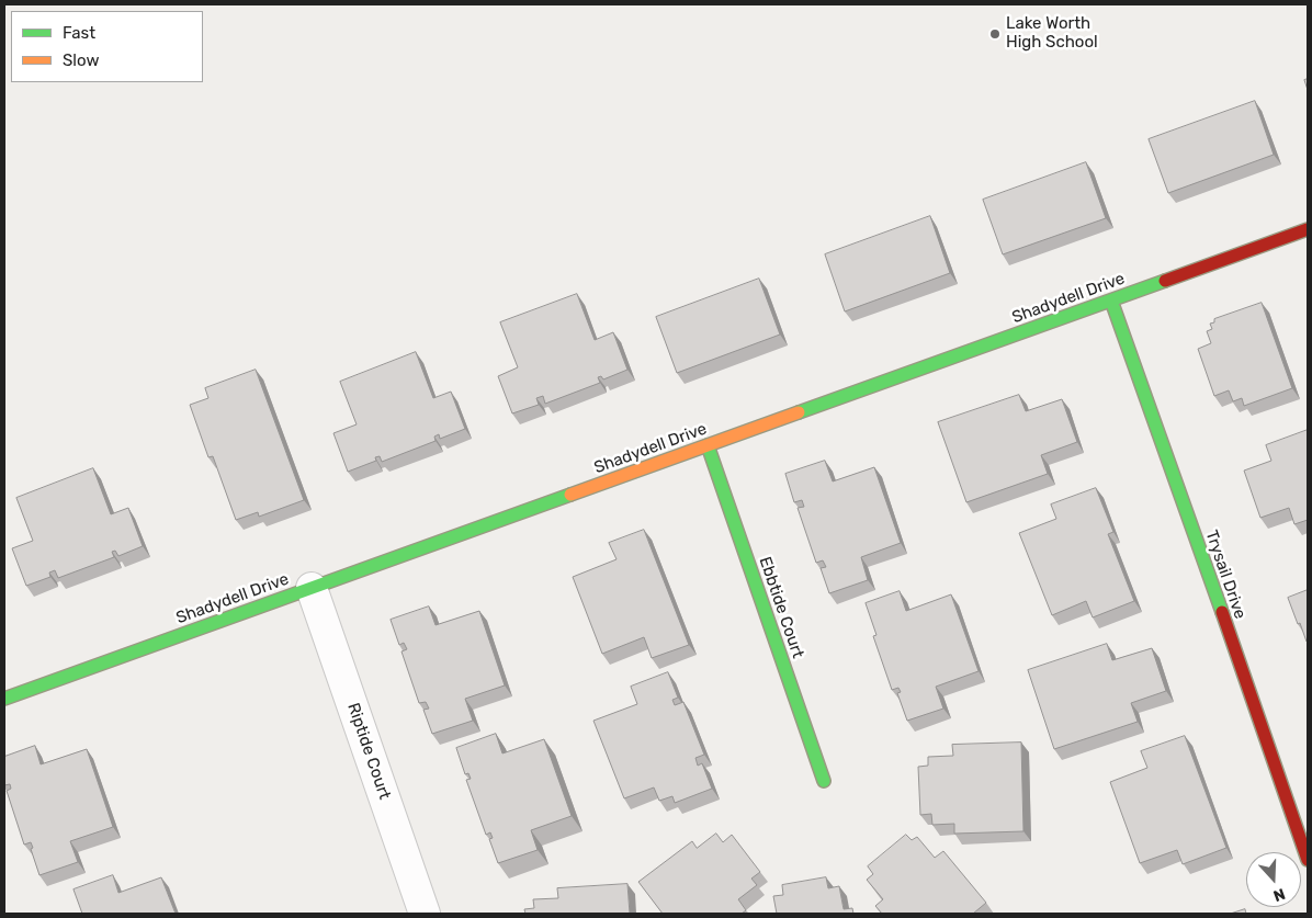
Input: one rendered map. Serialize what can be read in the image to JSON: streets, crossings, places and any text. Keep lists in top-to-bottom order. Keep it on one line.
{"streets":{"street":["Shadydell Drive","Trysail Drive","Ebbtide Court","Riptide Court"]},"crossings":[["Shadydell Drive","Trysail Drive"],["Shadydell Drive","Ebbtide Court"],["Shadydell Drive","Riptide Court"]],"places":["Lake Worth High School"],"legend":["Fast","Slow"],"north":"bottom"}
